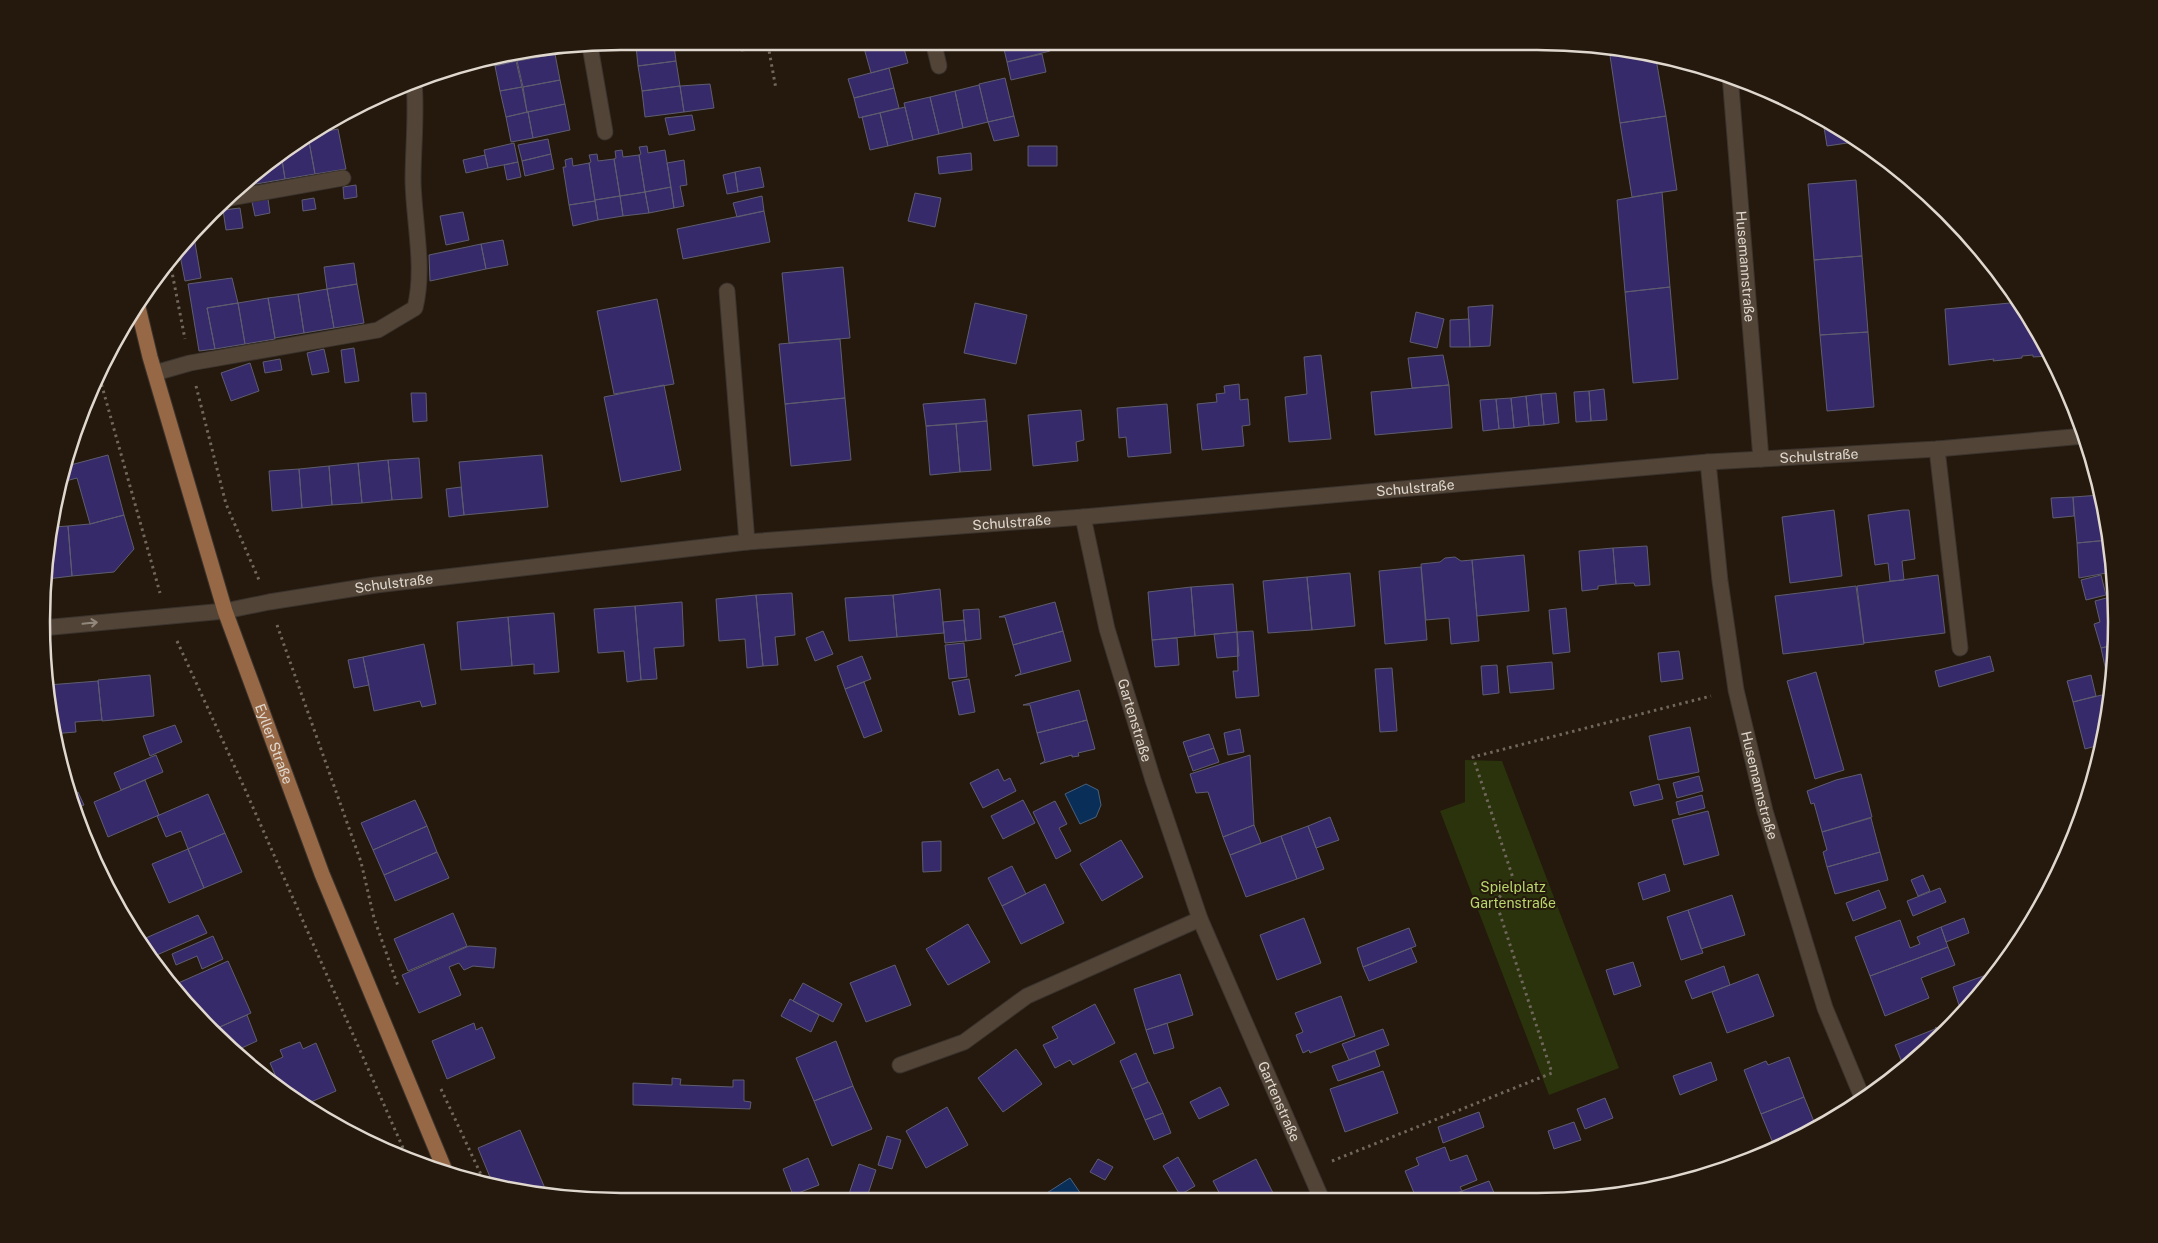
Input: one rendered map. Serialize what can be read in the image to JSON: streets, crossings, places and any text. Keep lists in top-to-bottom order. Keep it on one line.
{"streets":{"main road":["Eyller Straße"],"street":["Husemannstraße","Schulstraße","Gartenstraße"]},"crossings":[["Husemannstraße","Schulstraße"],["Schulstraße","Gartenstraße"],["Schulstraße","Eyller Straße"]],"parks":["Spielplatz Gartenstraße"]}
